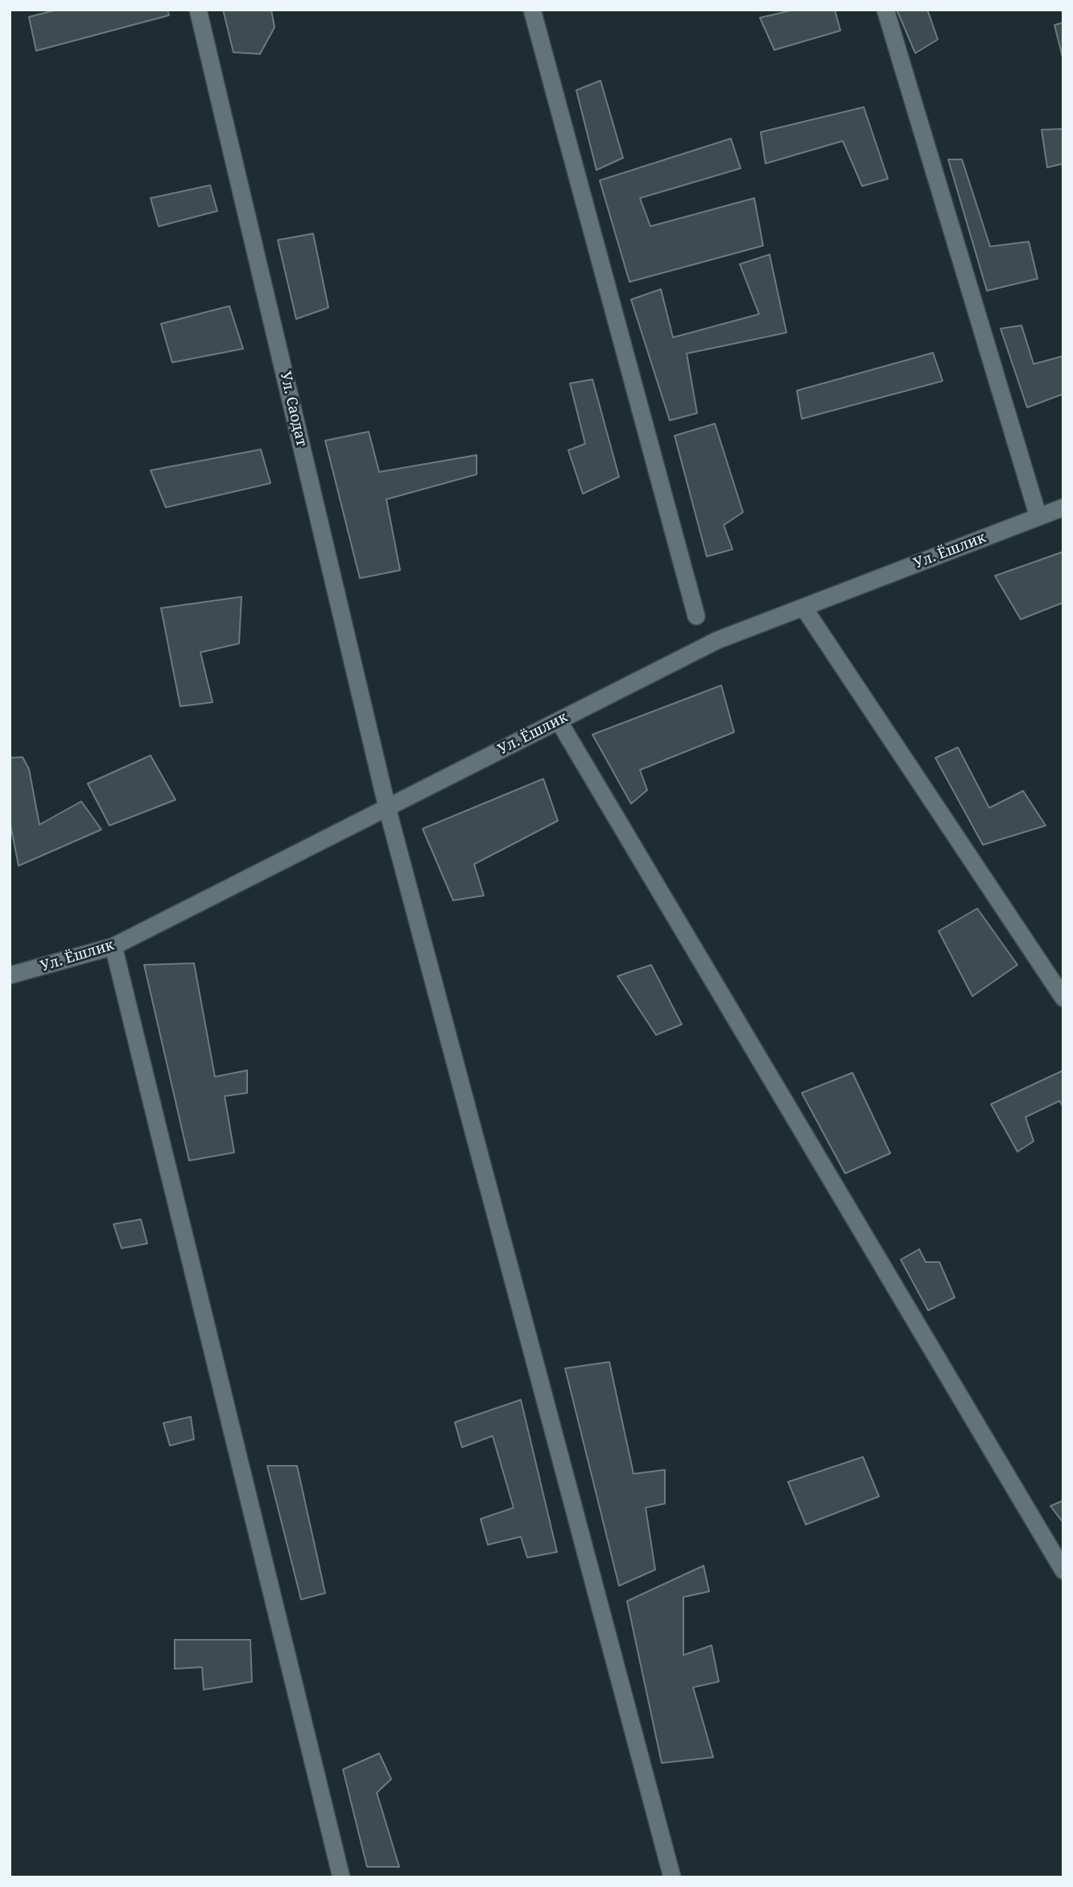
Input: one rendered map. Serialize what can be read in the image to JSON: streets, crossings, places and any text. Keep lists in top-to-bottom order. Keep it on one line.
{"streets":{"street":["Ул. Саодат","Ул. Ёшлик"]},"crossings":[["Ул. Саодат","Ул. Ёшлик"]]}
